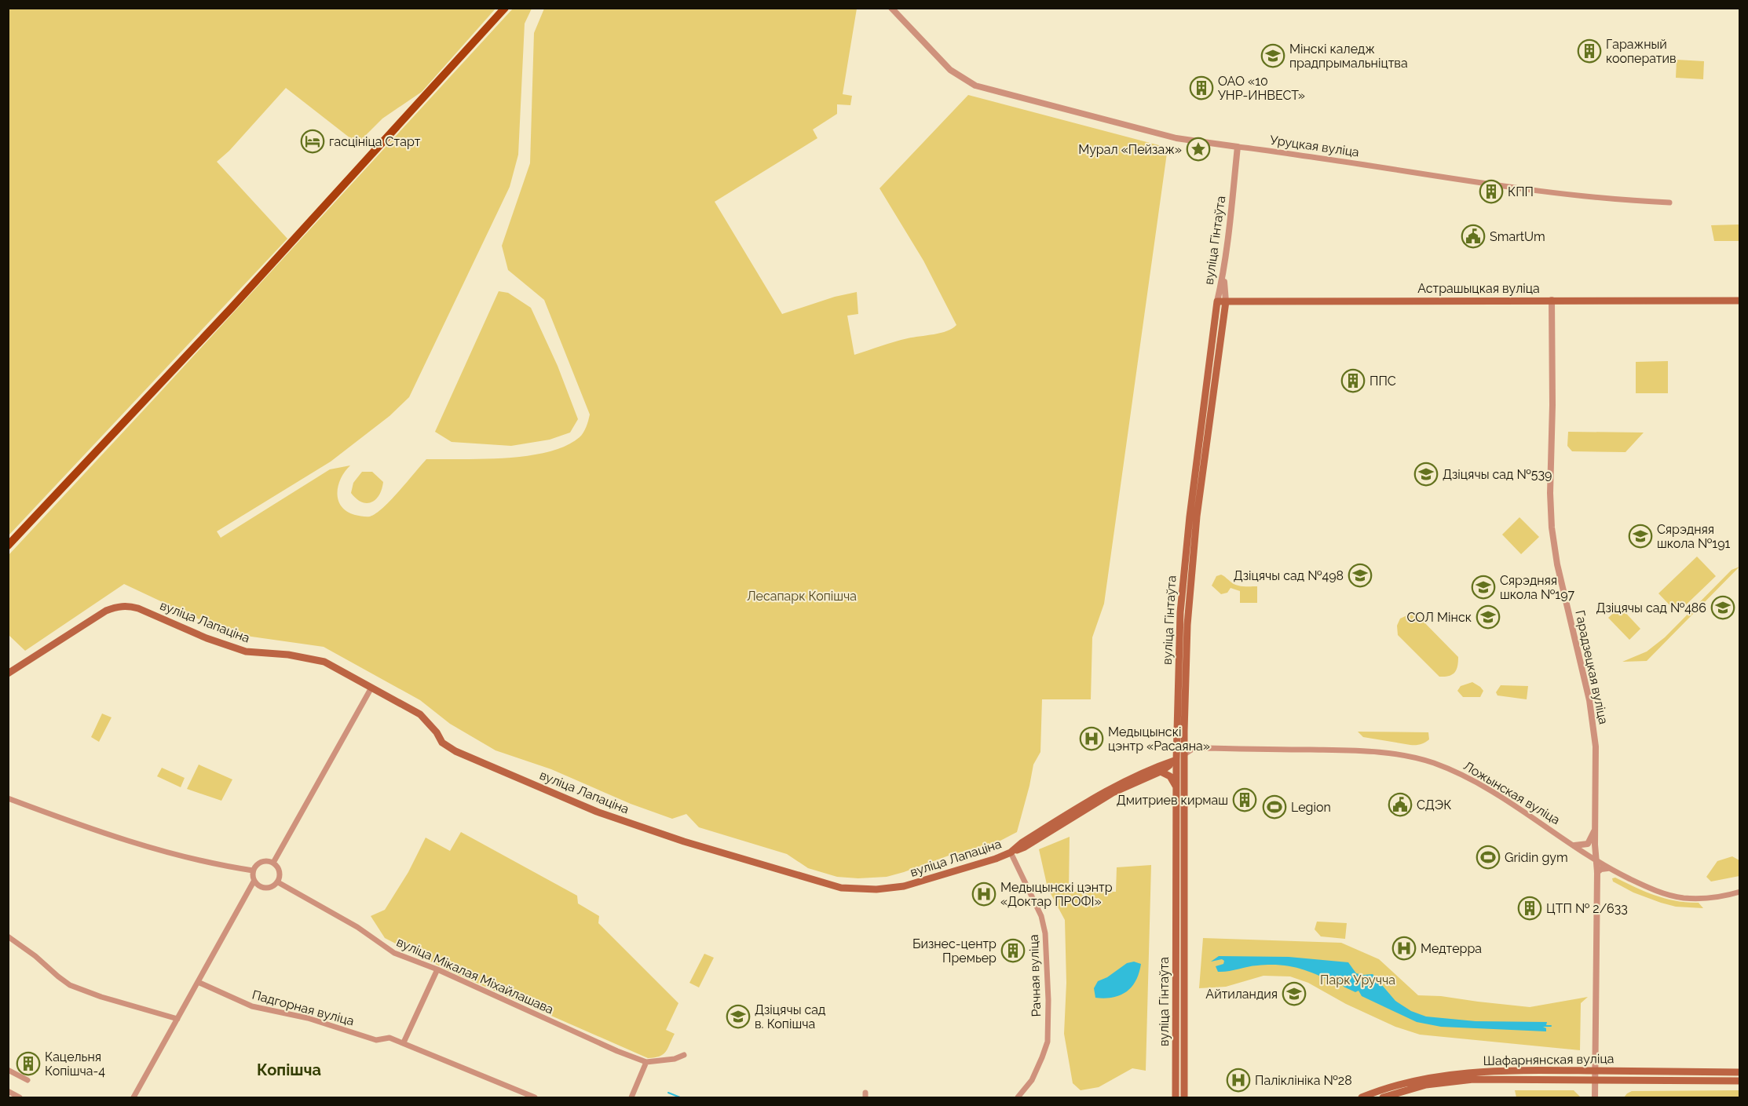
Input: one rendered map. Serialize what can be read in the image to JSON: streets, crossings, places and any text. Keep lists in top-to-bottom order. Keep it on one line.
{"streets":{"main road":["вуліца Гінтаўта","Астрашыцкая вуліца","вуліца Лапаціна","Ложынская вуліца","Шафарнянская вуліца"],"street":["Уруцкая вуліца","Гарадзецкая вуліца","вуліца Мікалая Міхайлашава","Рачная вуліца","Падгорная вуліца"]},"crossings":[["Уруцкая вуліца","вуліца Гінтаўта"],["вуліца Гінтаўта","Астрашыцкая вуліца"],["вуліца Гінтаўта","вуліца Лапаціна"],["вуліца Гінтаўта","Ложынская вуліца"],["Астрашыцкая вуліца","Гарадзецкая вуліца"],["вуліца Лапаціна","Ложынская вуліца"],["вуліца Лапаціна","Рачная вуліца"],["Гарадзецкая вуліца","Ложынская вуліца"],["Гарадзецкая вуліца","Шафарнянская вуліца"]],"districts":["Копішча"],"parks":["Лесапарк Копішча","Парк Уручча"],"places":{"building":["Гаражный кооператив","ОАО «10 УНР-ИНВЕСТ»","КПП","ППС","Дмитриев кирмаш","ЦТП № 2/633","Бизнес-центр Премьер","Кацельня Копішча-4"],"school or university":["Мінскі каледж прадпрымальніцтва","Дзіцячы сад №539","Сярэдняя школа №191","Дзіцячы сад №498","Сярэдняя школа №197","Дзіцячы сад №486","СОЛ Мінск","Айтиландия","Дзіцячы сад в. Копішча"],"hotel":["гасцініца Старт"],"place":["Мурал «Пейзаж»"],"public building":["SmartUm","СДЭК"],"hospital":["Медыцынскі цэнтр «Расаяна»","Медыцынскі цэнтр «Доктар ПРОФІ»","Медтерра","Паліклініка №28"],"sports":["Legion","Gridin gym"]}}
